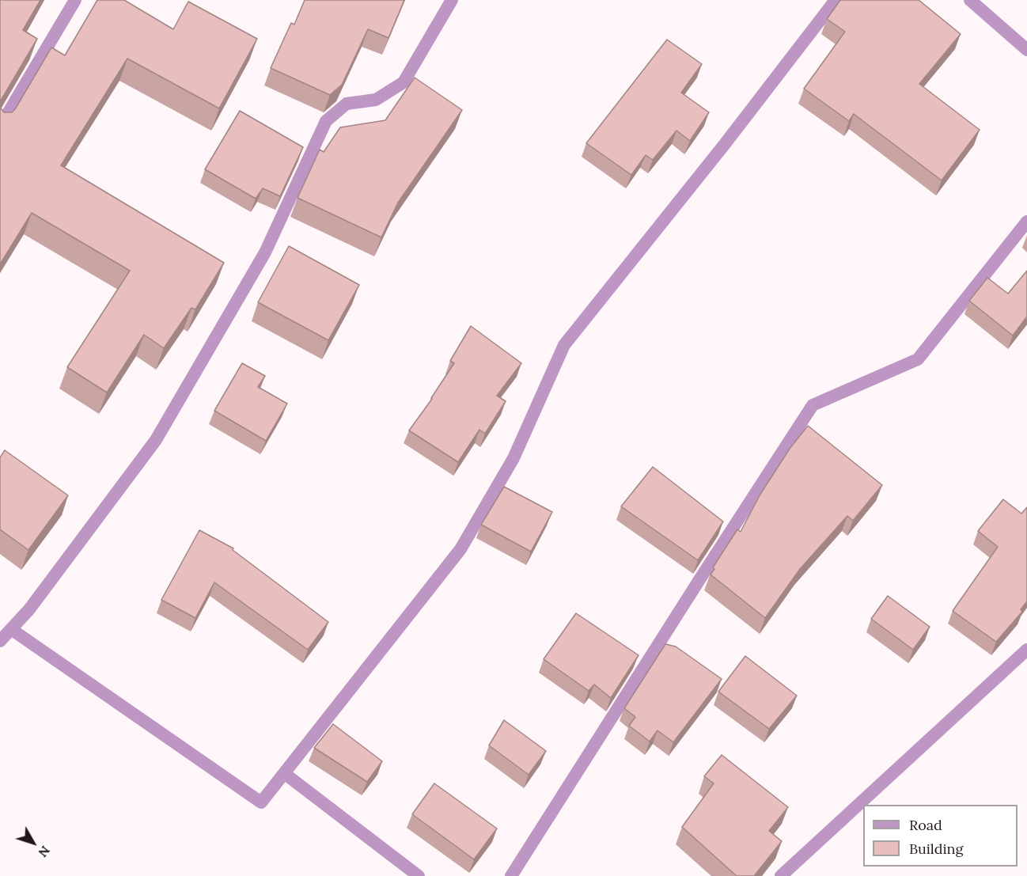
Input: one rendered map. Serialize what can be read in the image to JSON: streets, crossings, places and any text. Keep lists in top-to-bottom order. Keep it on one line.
{"legend":["Road","Building"],"north":"bottom right"}
